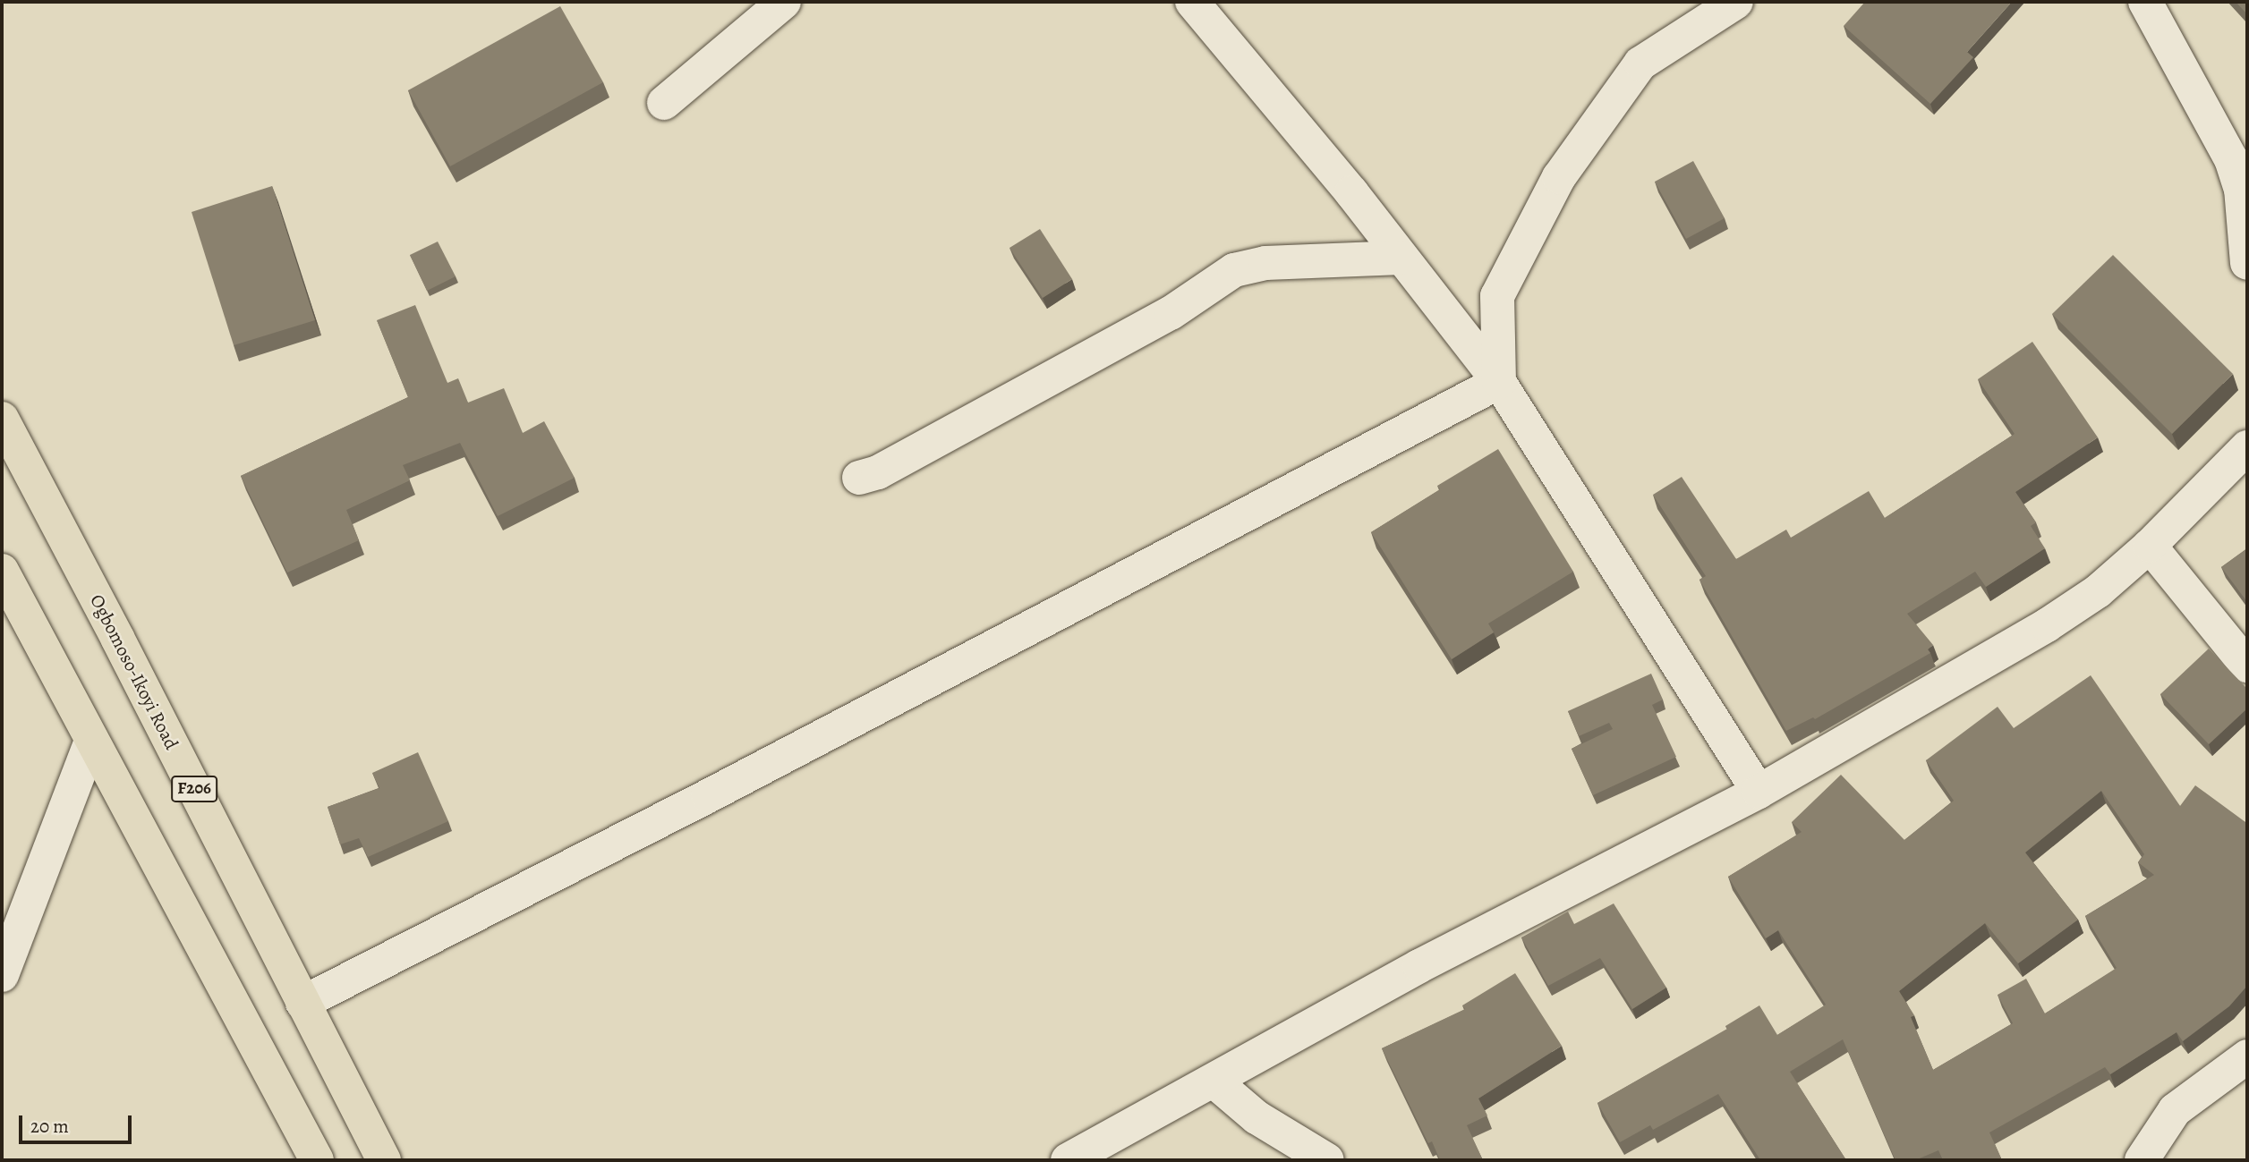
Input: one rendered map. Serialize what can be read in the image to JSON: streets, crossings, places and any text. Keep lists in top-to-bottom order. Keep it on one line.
{"streets":{"main road":["Ogbomoso-Ikoyi Road","F206"]},"scale_bar":"20 m"}
